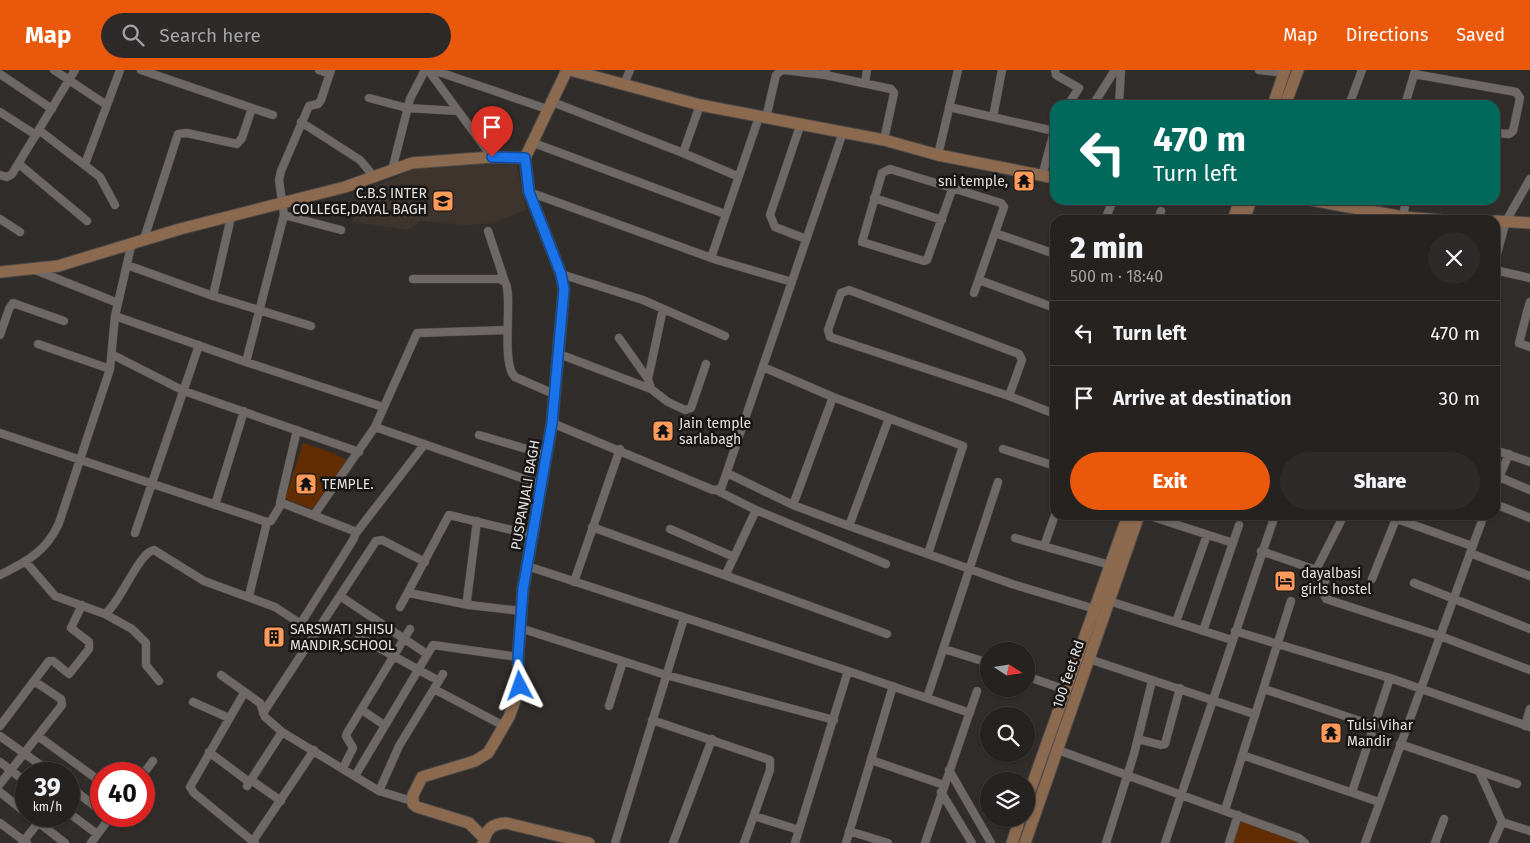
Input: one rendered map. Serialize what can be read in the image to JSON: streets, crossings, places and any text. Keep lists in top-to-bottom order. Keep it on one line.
{"streets":{"street":["PUSPANJALI BAGH","100 feet Rd"]},"places":{"temple":["sni temple,","Jain temple sarlabagh","TEMPLE.","Tulsi Vihar Mandir"],"school or university":["C.B.S INTER COLLEGE,DAYAL BAGH"],"hotel":["dayalbasi girls hostel"],"building":["SARSWATI SHISU MANDIR,SCHOOL"]},"north":"right","page":{"header":"Map","search":"Search here","nav":["Map","Directions","Saved"],"turn":["470 m","Turn left"],"heading":["2 min","500 m · 18:40"],"list":[{"name":"Turn left","value":"470 m"},{"name":"Arrive at destination","value":"30 m"}],"buttons":["Exit","Share"],"speed":"39 km/h","limit":"40"}}
